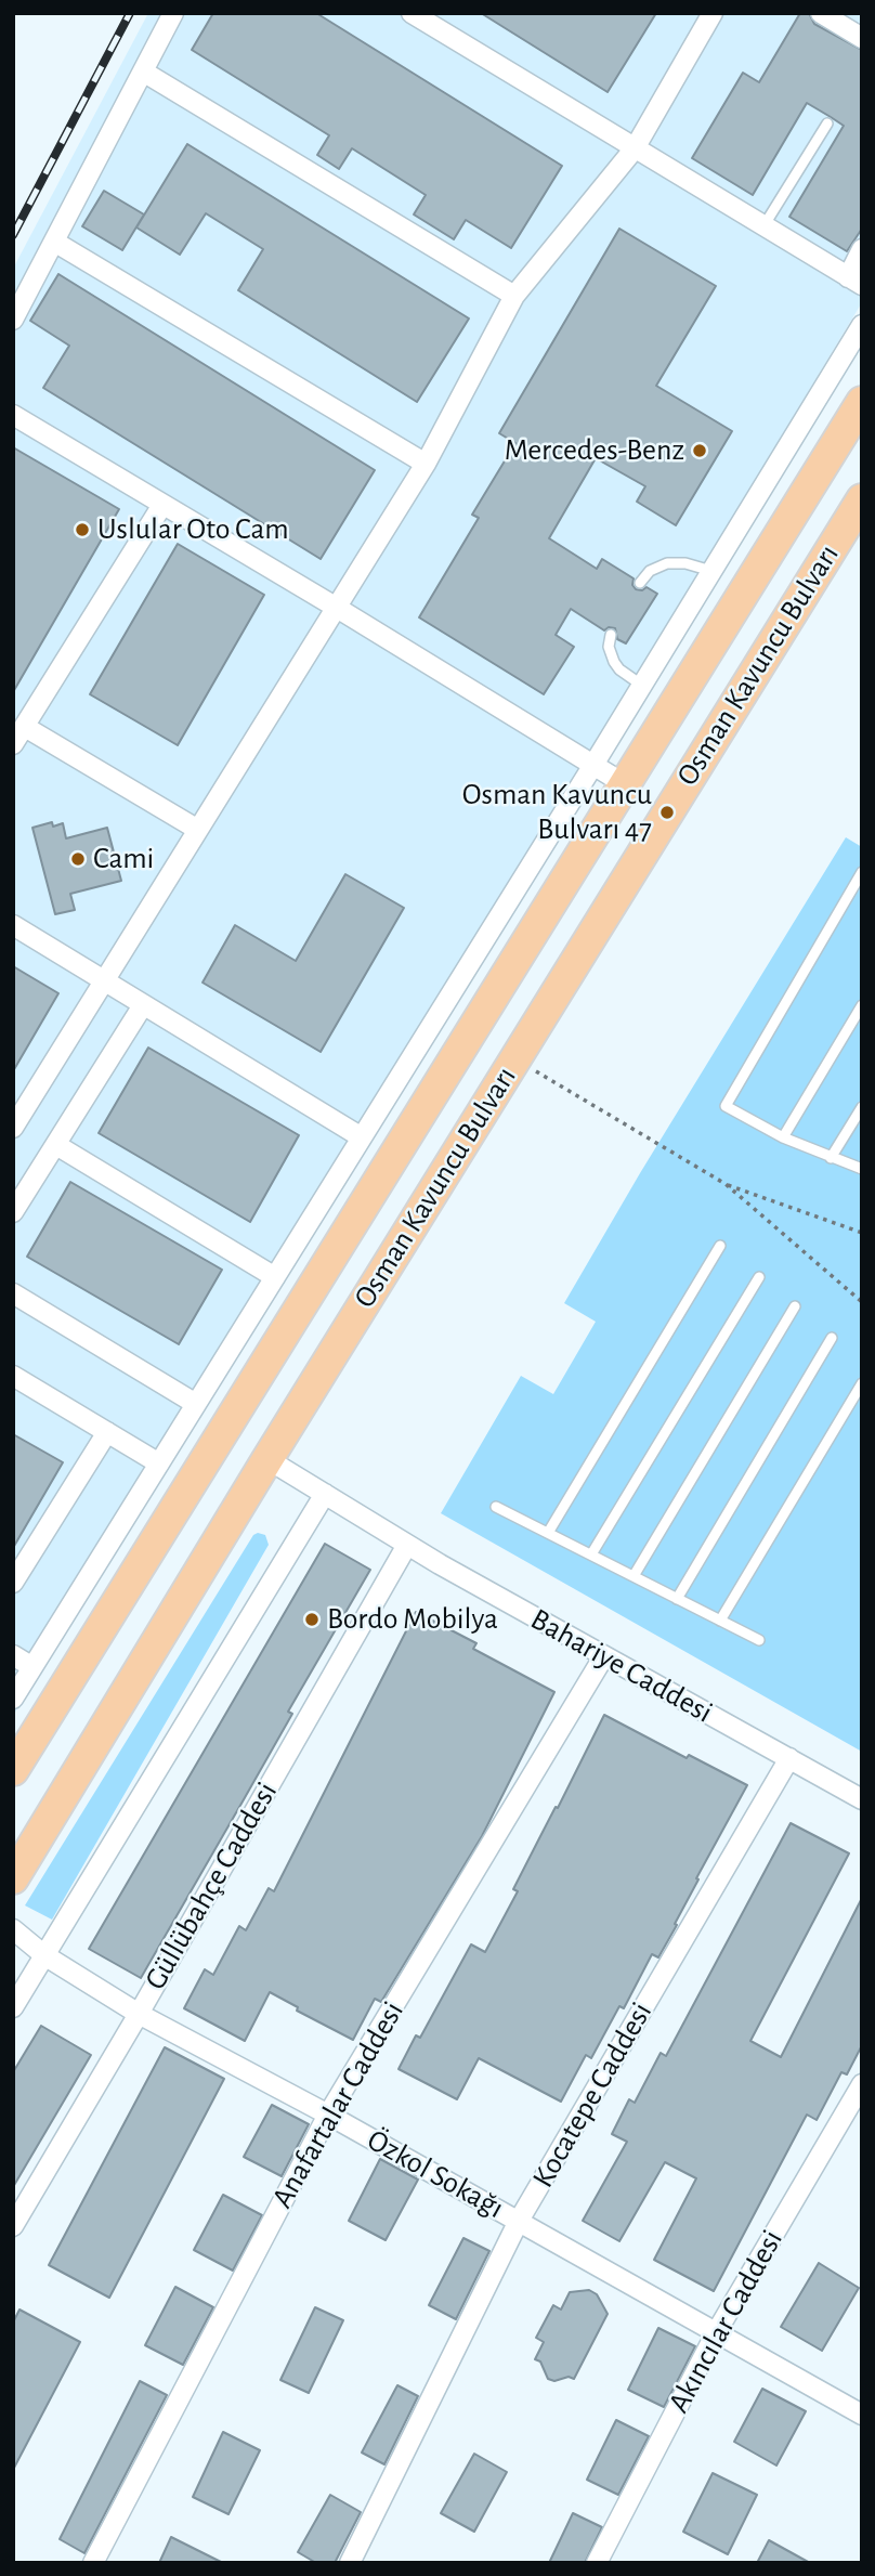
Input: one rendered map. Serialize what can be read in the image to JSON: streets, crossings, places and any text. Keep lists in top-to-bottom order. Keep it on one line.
{"streets":{"highway":["Osman Kavuncu Bulvarı"],"street":["Bahariye Caddesi","Güllübahçe Caddesi","Kocatepe Caddesi","Anafartalar Caddesi","Özkol Sokağı","Akıncılar Caddesi"]},"crossings":[["Osman Kavuncu Bulvarı","Bahariye Caddesi"],["Bahariye Caddesi","Güllübahçe Caddesi"],["Bahariye Caddesi","Kocatepe Caddesi"],["Bahariye Caddesi","Anafartalar Caddesi"],["Güllübahçe Caddesi","Özkol Sokağı"],["Kocatepe Caddesi","Özkol Sokağı"],["Anafartalar Caddesi","Özkol Sokağı"],["Özkol Sokağı","Akıncılar Caddesi"]],"places":["Mercedes-Benz","Uslular Oto Cam","Osman Kavuncu Bulvarı 47","Cami","Bordo Mobilya"]}
